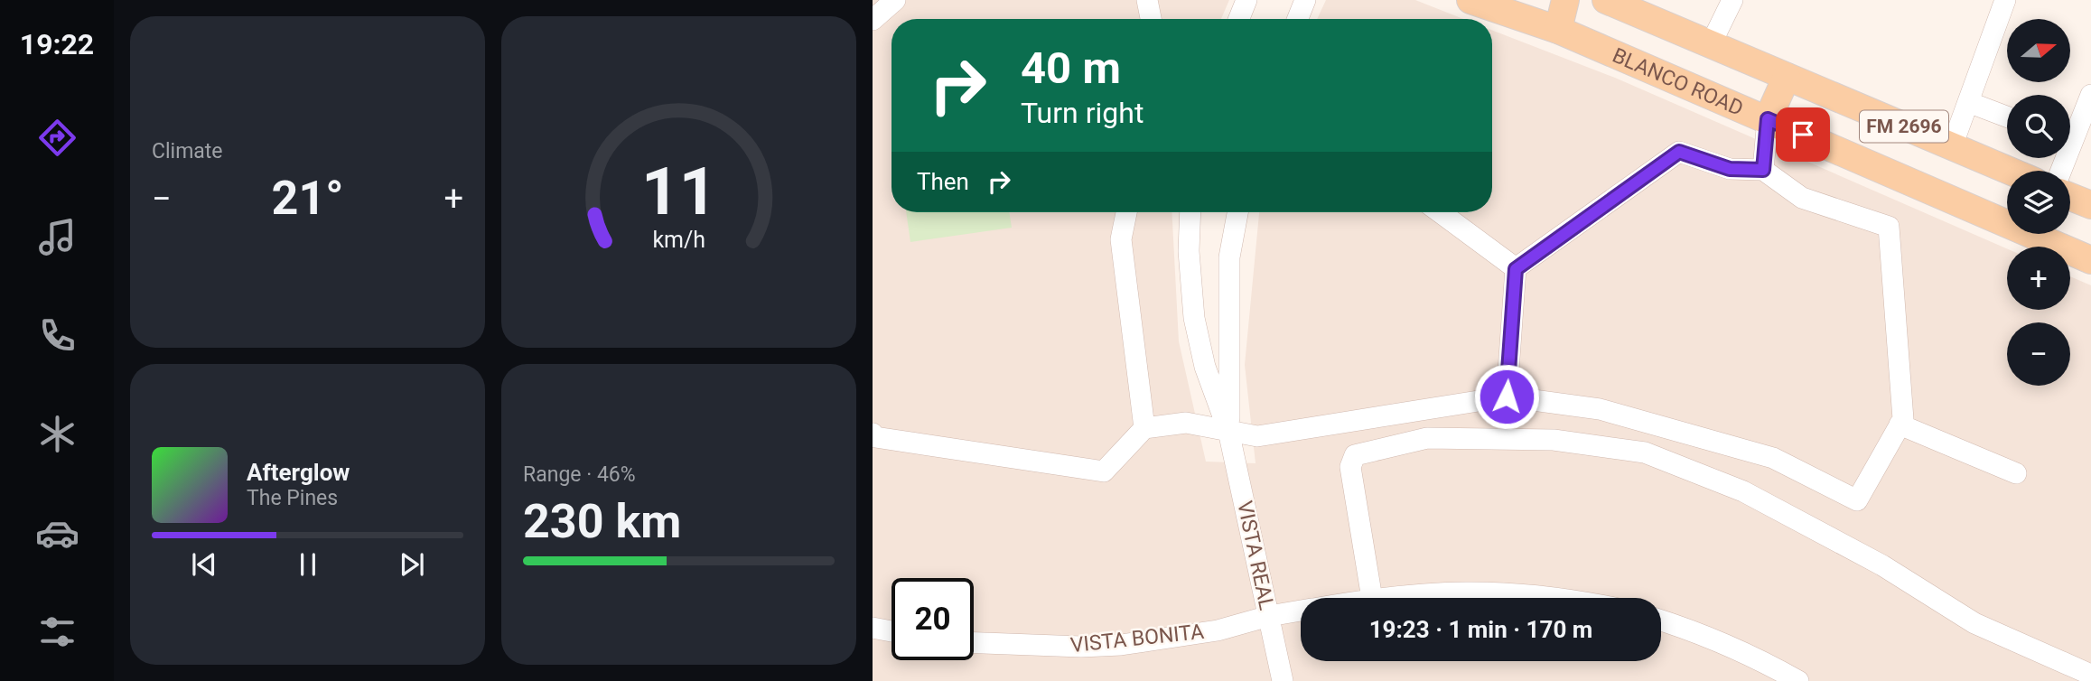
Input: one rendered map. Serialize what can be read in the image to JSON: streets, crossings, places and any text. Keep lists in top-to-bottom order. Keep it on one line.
{"streets":{"main road":["BLANCO ROAD","FM 2696"],"street":["VISTA REAL","VISTA BONITA"]},"crossings":[["VISTA REAL","VISTA BONITA"]],"north":"right","page":{"tabs":"19:22","tile":["Climate",["Range · 46%","230 km"]],"map_buttons":["+","−"],"turn":["40 m","Turn right"],"then":"Then","heat":["−","21°","+"],"song":["Afterglow","The Pines"],"limit":"20","trip":"19:23 · 1 min · 170 m","gauge":["11","km/h"]}}
